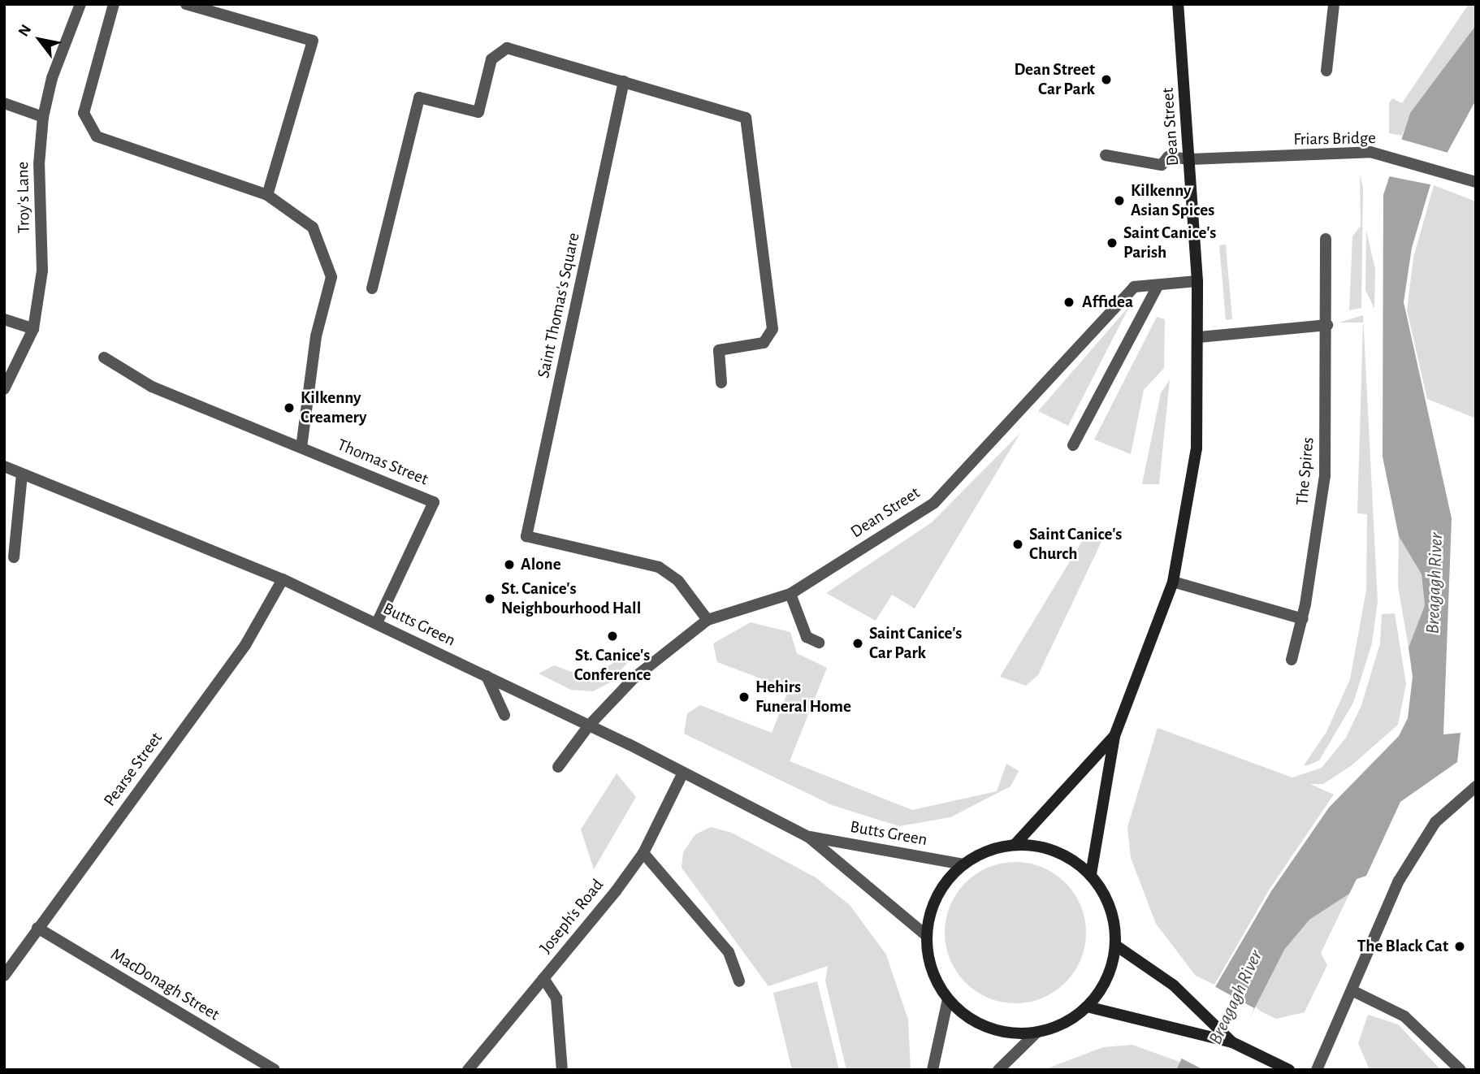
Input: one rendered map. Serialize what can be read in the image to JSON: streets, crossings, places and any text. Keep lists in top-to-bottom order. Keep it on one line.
{"streets":{"main road":["Dean Street"],"street":["Friars Bridge","Troy's Lane","Saint Thomas's Square","Thomas Street","The Spires","Butts Green","Pearse Street","Joseph's Road","MacDonagh Street"]},"crossings":[["Dean Street","Friars Bridge"],["Dean Street","Saint Thomas's Square"],["Dean Street","Butts Green"],["Thomas Street","Butts Green"],["Butts Green","Pearse Street"],["Butts Green","Joseph's Road"],["Pearse Street","MacDonagh Street"]],"water":["Breagagh River"],"places":["Dean Street Car Park","Kilkenny Asian Spices","Saint Canice's Parish","Affidea","Kilkenny Creamery","Saint Canice's Church","Alone","St. Canice's Neighbourhood Hall","St. Canice's Conference","Saint Canice's Car Park","Hehirs Funeral Home","The Black Cat"],"north":"top left"}
